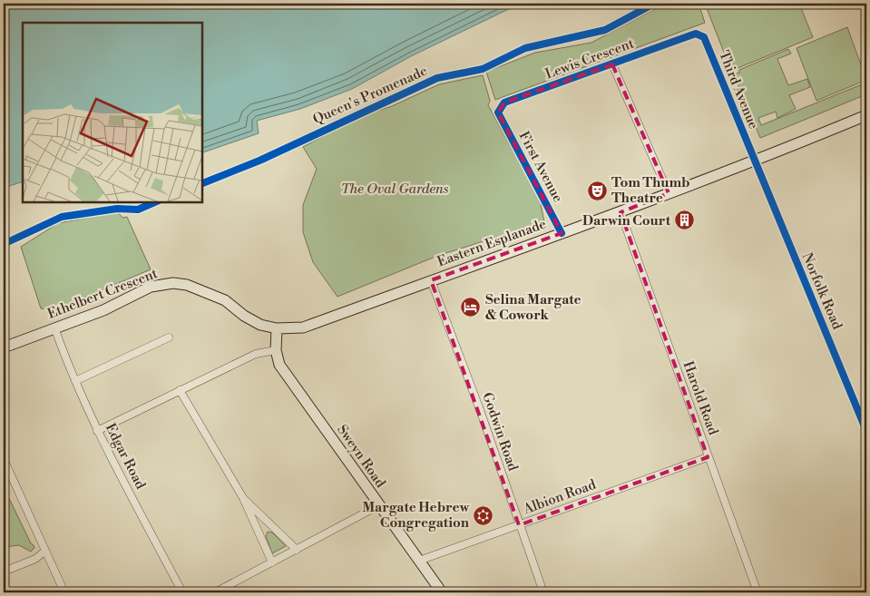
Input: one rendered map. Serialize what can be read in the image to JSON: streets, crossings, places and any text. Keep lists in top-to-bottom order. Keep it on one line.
{"streets":{"main road":["Eastern Esplanade","Ethelbert Crescent","Sweyn Road"],"street":["Lewis Crescent","Third Avenue","First Avenue","Norfolk Road","Harold Road","Godwin Road","Edgar Road","Albion Road"],"cycle path":["Queen's Promenade"]},"crossings":[["Lewis Crescent","Third Avenue"],["Lewis Crescent","First Avenue"],["Third Avenue","Eastern Esplanade"],["Third Avenue","Norfolk Road"],["First Avenue","Eastern Esplanade"],["Eastern Esplanade","Norfolk Road"],["Eastern Esplanade","Ethelbert Crescent"],["Eastern Esplanade","Harold Road"],["Eastern Esplanade","Godwin Road"],["Eastern Esplanade","Sweyn Road"],["Ethelbert Crescent","Edgar Road"],["Harold Road","Albion Road"],["Godwin Road","Albion Road"],["Sweyn Road","Albion Road"]],"parks":["The Oval Gardens"],"places":{"theatre":["Tom Thumb Theatre"],"building":["Darwin Court"],"hotel":["Selina Margate & Cowork"],"synagogue":["Margate Hebrew Congregation"]}}
